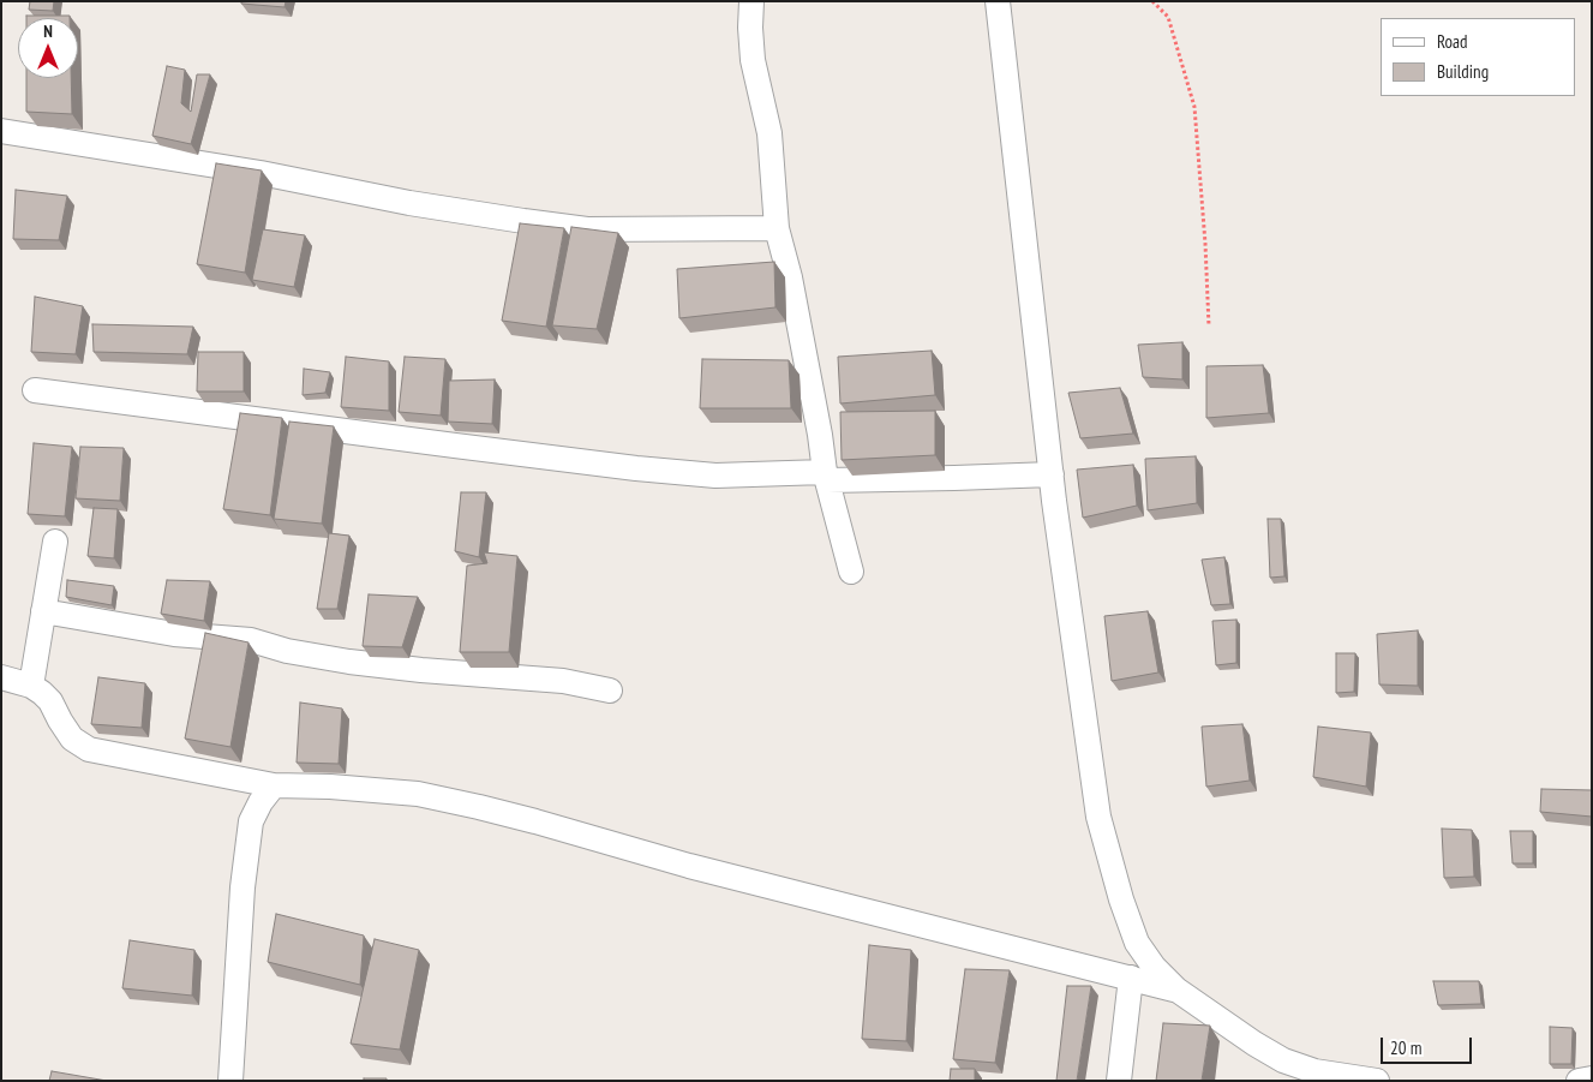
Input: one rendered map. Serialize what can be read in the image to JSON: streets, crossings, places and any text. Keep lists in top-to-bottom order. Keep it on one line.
{"legend":["Road","Building"],"scale_bar":"20 m","north":"top"}
